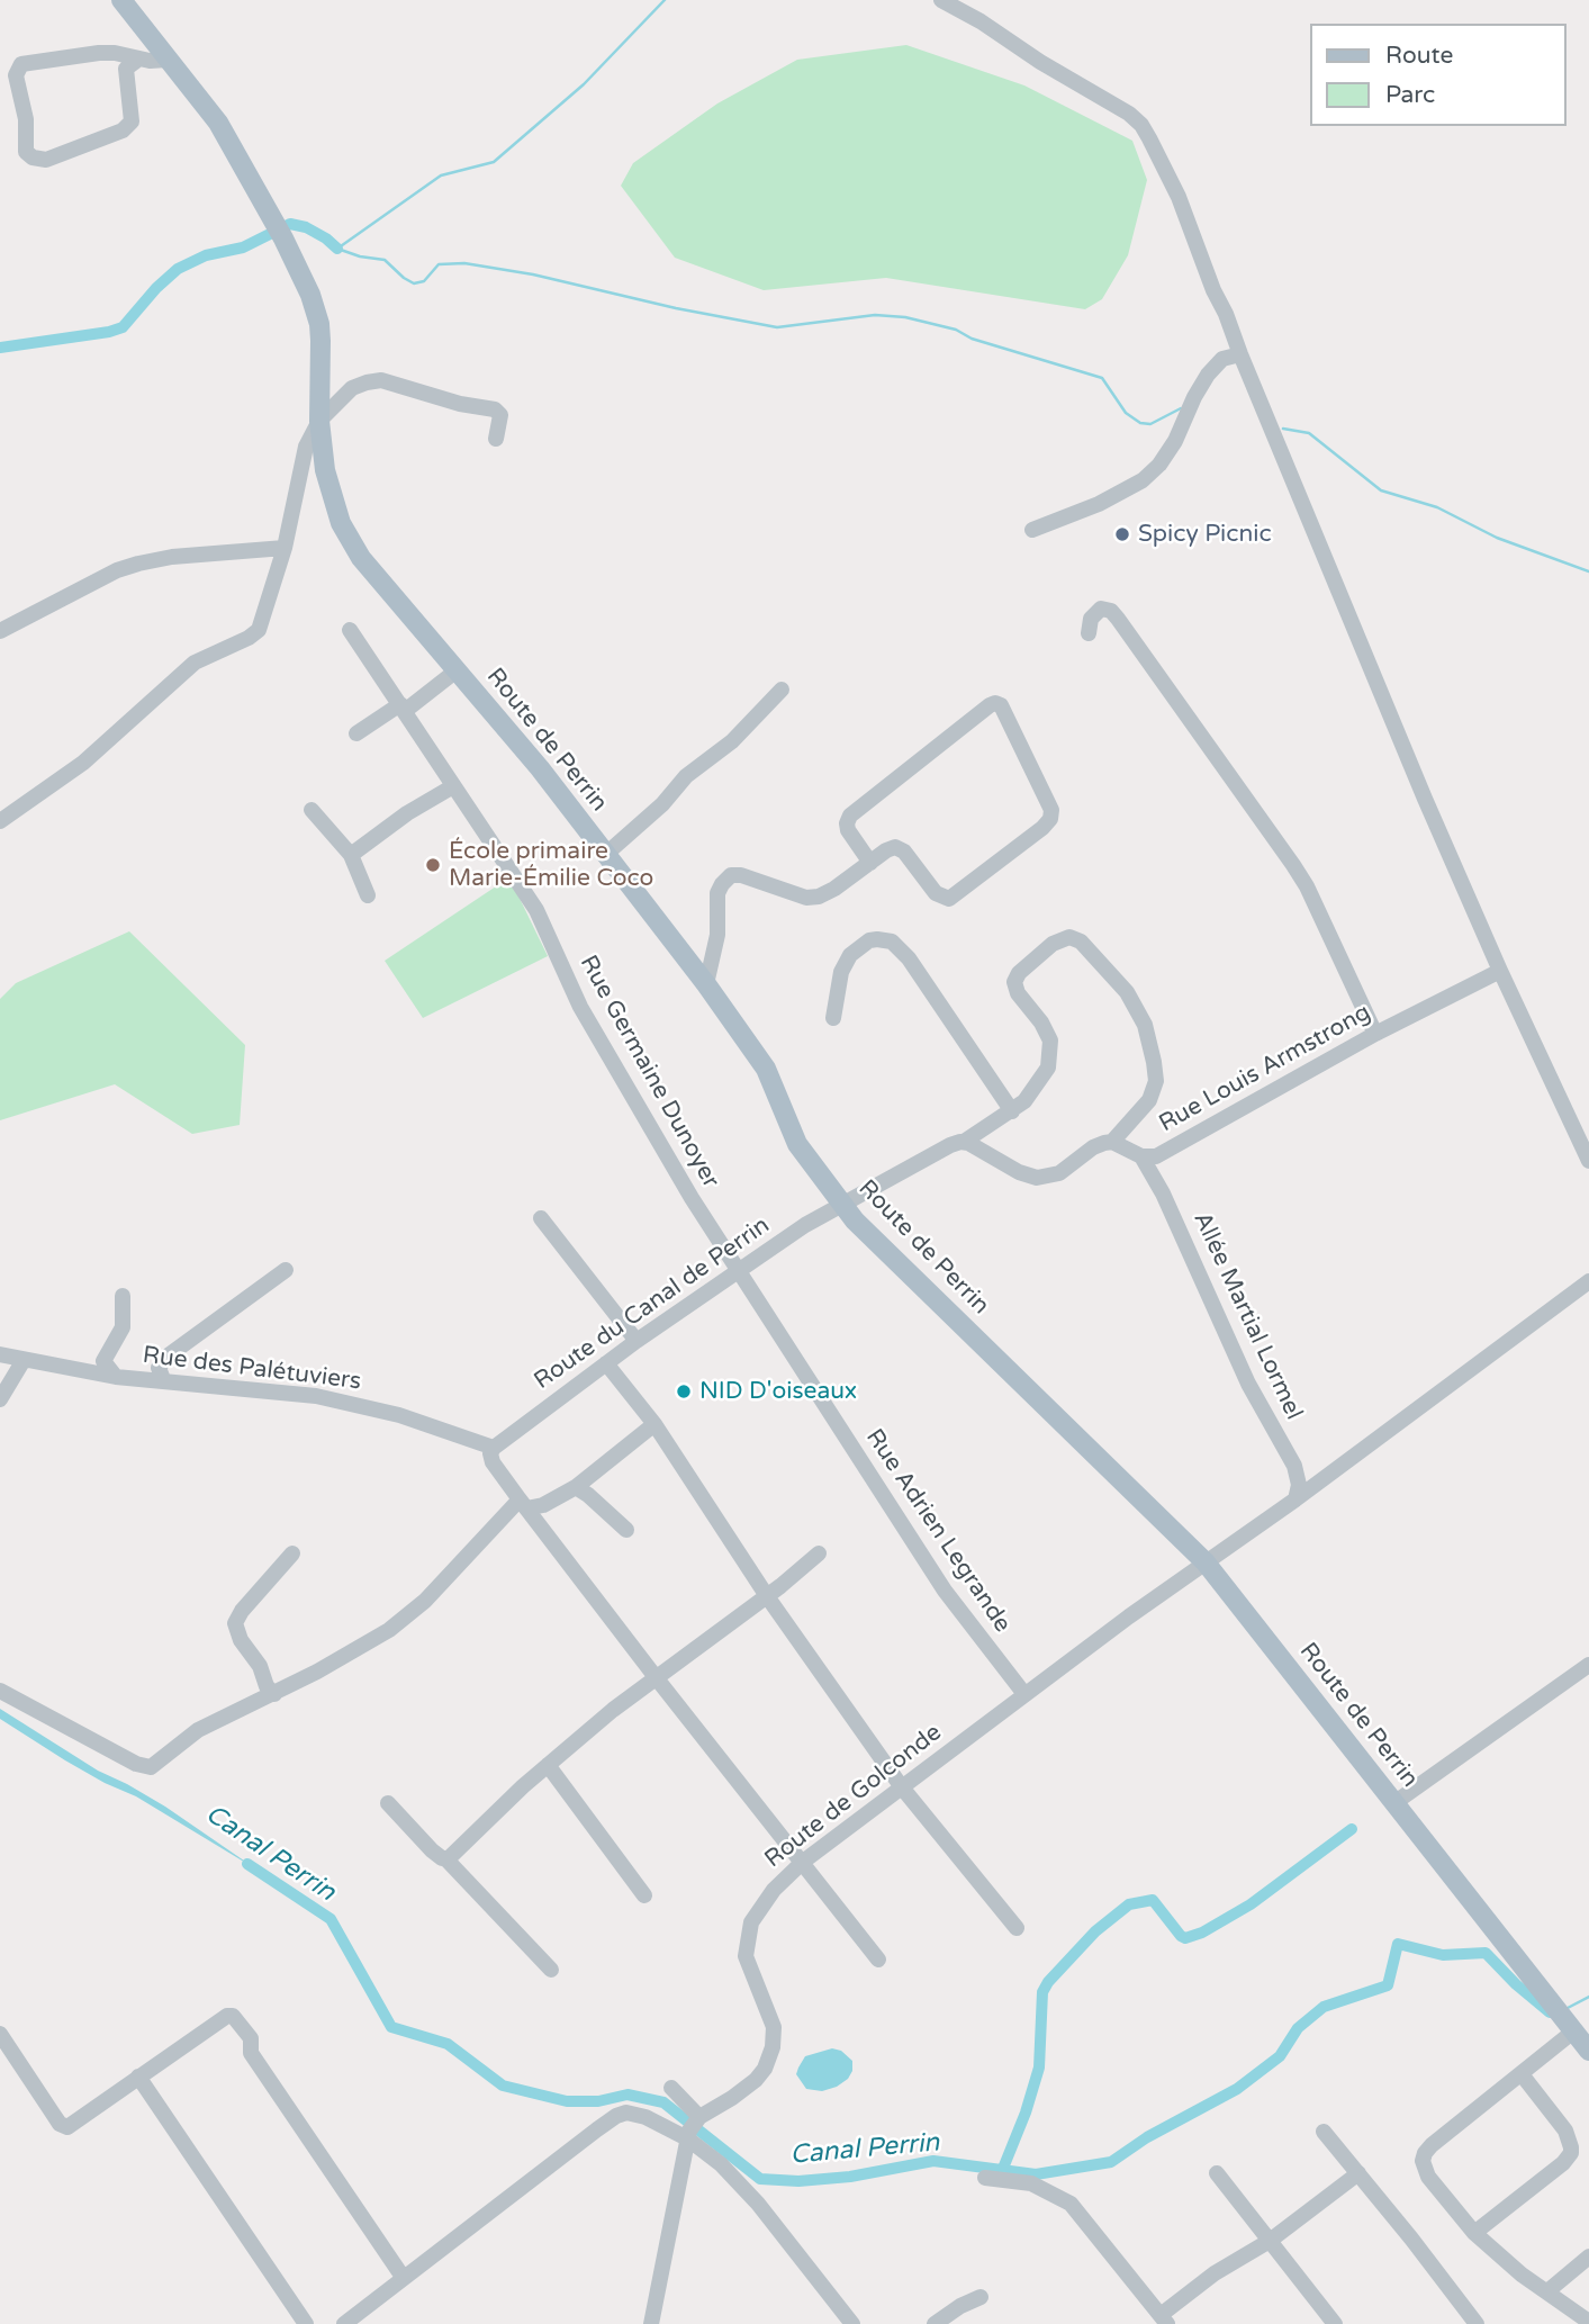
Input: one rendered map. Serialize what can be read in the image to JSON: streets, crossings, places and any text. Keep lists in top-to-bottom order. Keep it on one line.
{"streets":{"main road":["Route de Perrin"],"street":["Rue Louis Armstrong","Rue Germaine Dunoyer","Route du Canal de Perrin","Allée Martial Lormel","Rue des Palétuviers","Rue Adrien Legrande","Route de Golconde"]},"crossings":[["Route de Perrin","Route du Canal de Perrin"],["Route de Perrin","Route de Golconde"],["Rue Louis Armstrong","Allée Martial Lormel"],["Rue Germaine Dunoyer","Route du Canal de Perrin"],["Rue Germaine Dunoyer","Rue Adrien Legrande"],["Route du Canal de Perrin","Rue des Palétuviers"],["Route du Canal de Perrin","Rue Adrien Legrande"],["Allée Martial Lormel","Route de Golconde"],["Rue Adrien Legrande","Route de Golconde"]],"water":["Canal Perrin"],"places":["Spicy Picnic","École primaire Marie-Émilie Coco","NID D'oiseaux"],"legend":["Route","Parc"]}
